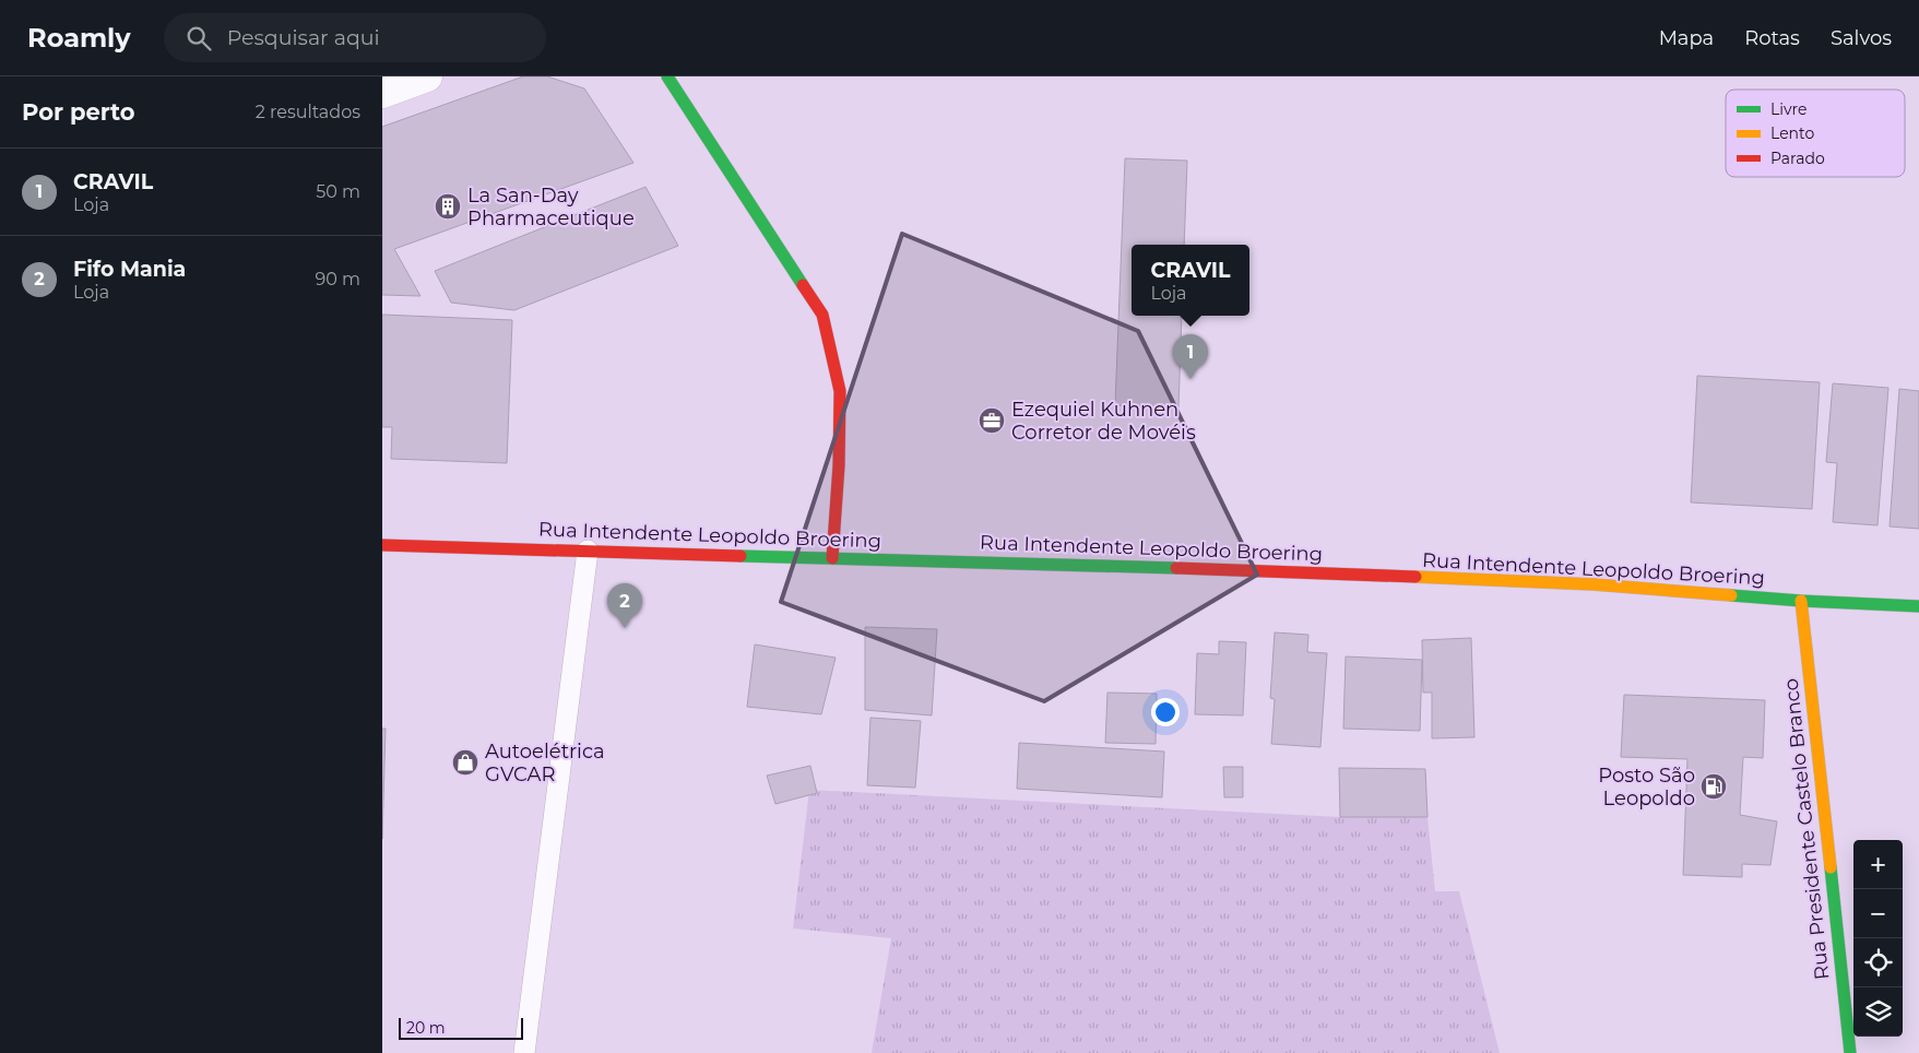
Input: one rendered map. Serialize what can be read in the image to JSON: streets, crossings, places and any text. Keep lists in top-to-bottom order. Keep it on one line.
{"streets":{"main road":["Rua Intendente Leopoldo Broering","Rua Presidente Castelo Branco"]},"crossings":[["Rua Intendente Leopoldo Broering","Rua Presidente Castelo Branco"]],"places":{"building":["La San-Day Pharmaceutique"],"office":["Ezequiel Kuhnen Corretor de Movéis"],"shop":["Autoelétrica GVCAR"],"fuel station":["Posto São Leopoldo"]},"legend":["Livre","Lento","Parado"],"scale_bar":"20 m","page":{"header":"Roamly","search":"Pesquisar aqui","nav":["Mapa","Rotas","Salvos"],"heading":["Por perto","2 resultados"],"list":[{"mark":"1","name":"CRAVIL","note":"Loja","value":"50 m"},{"mark":"2","name":"Fifo Mania","note":"Loja","value":"90 m"}],"popup":["CRAVIL","Loja"],"pins":["1","2"],"map_buttons":["+","−"],"scale":"20 m"}}
